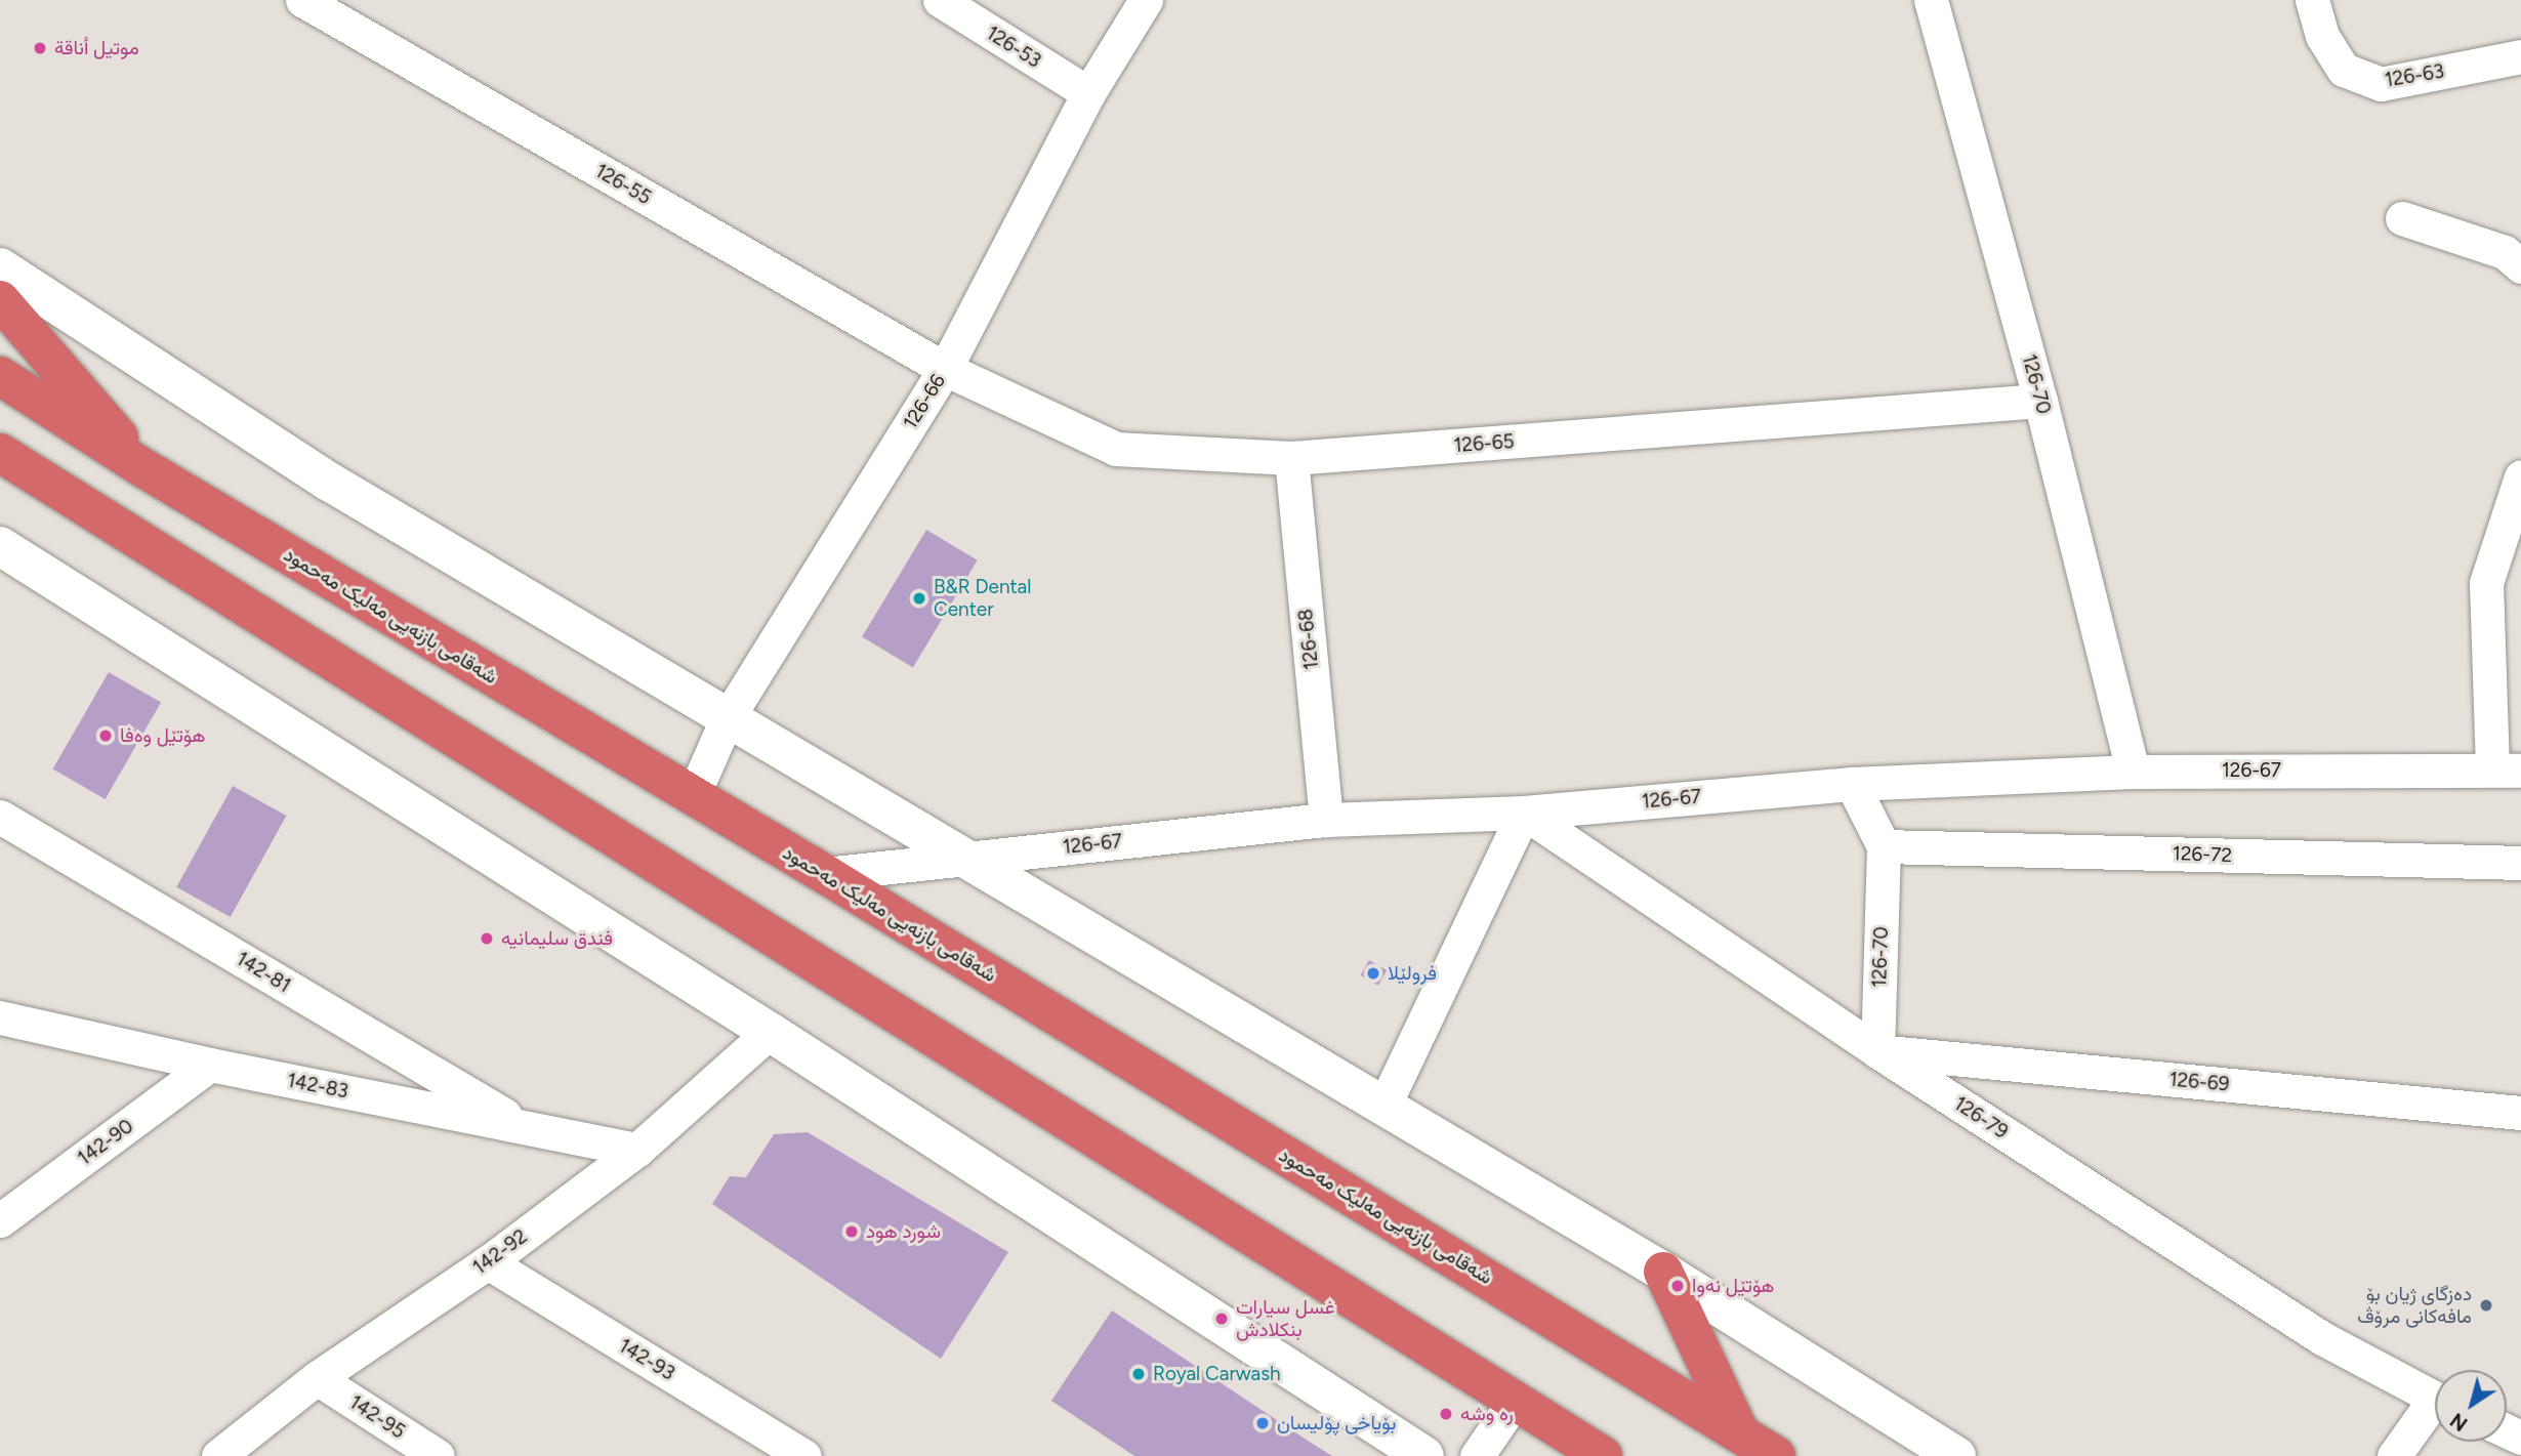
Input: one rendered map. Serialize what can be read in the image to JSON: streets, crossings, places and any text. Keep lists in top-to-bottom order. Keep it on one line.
{"streets":{"highway":["شەقامی بازنەیی مەلیک مەحمود"],"street":["126-53","126-63","126-55","126-70","126-66","126-65","126-68","126-67","126-72","142-81","126-69","142-83","126-79","142-90","142-92","142-93","142-95"]},"crossings":[["126-53","126-66"],["126-55","126-66"],["126-55","126-65"],["126-70","126-65"],["126-70","126-67"],["126-70","126-72"],["126-70","126-69"],["126-70","126-79"],["126-66","126-65"],["126-66","شەقامی بازنەیی مەلیک مەحمود"],["126-65","126-68"],["شەقامی بازنەیی مەلیک مەحمود","126-67"],["126-68","126-67"],["126-67","126-79"],["142-81","142-83"],["126-69","126-79"],["142-83","142-90"],["142-83","142-92"],["142-92","142-93"],["142-92","142-95"]],"places":["موتيل أناقة","B&R Dental Center","هۆتێل وەفا","فندق سليمانيه","فرولێلا","شورد هود","هۆتێل نەوا","دەزگای ژیان بۆ مافەكانی مرۆڤ","غسل سيارات بنكلادش","Royal Carwash","ره وشه","بۆیاخی پۆلیسان"],"north":"bottom left"}
